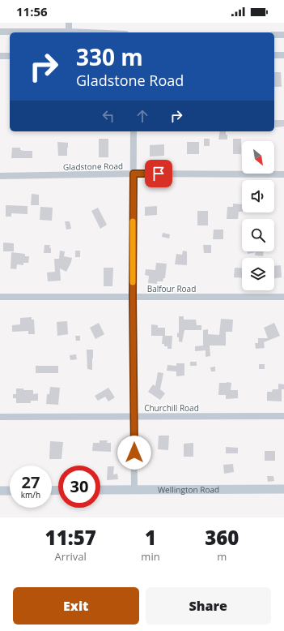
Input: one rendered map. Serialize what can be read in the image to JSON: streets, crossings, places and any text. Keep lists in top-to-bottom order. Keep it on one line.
{"streets":{"main road":["Wellington Road"],"street":["Gladstone Road","Balfour Road","Churchill Road"]},"north":"bottom right","page":{"status":"11:56","turn":["330 m","Gladstone Road"],"speed":"27 km/h","limit":"30","eta":["11:57","Arrival","1","min","360","m"],"buttons":["Exit","Share"]}}
